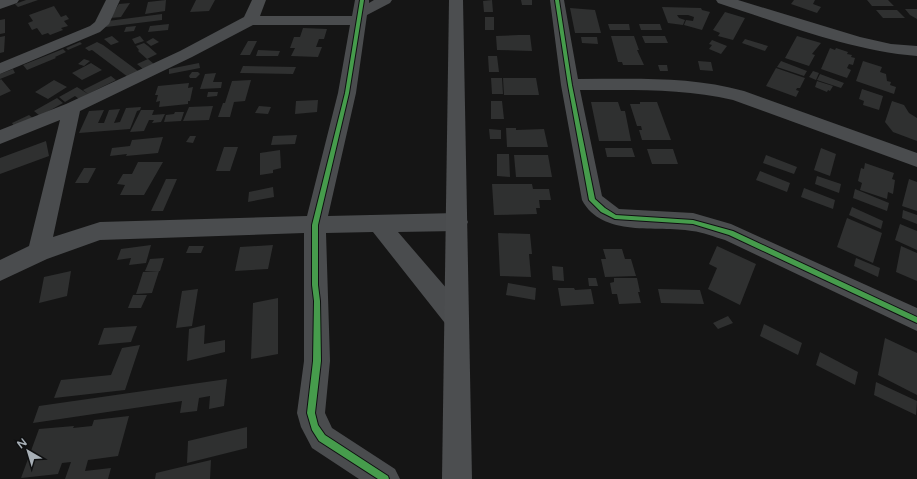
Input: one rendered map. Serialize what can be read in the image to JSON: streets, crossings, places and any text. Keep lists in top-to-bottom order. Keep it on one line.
{"north":"top left"}
